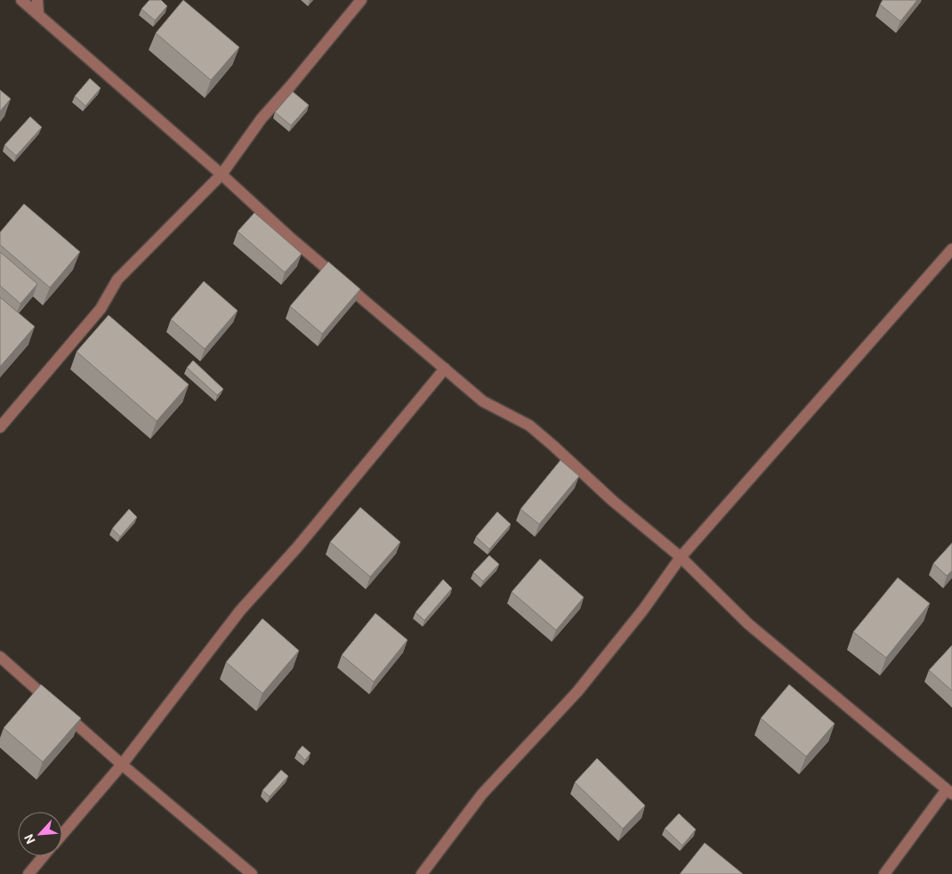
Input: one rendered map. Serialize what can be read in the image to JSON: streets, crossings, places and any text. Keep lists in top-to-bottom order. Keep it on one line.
{"north":"bottom left"}
